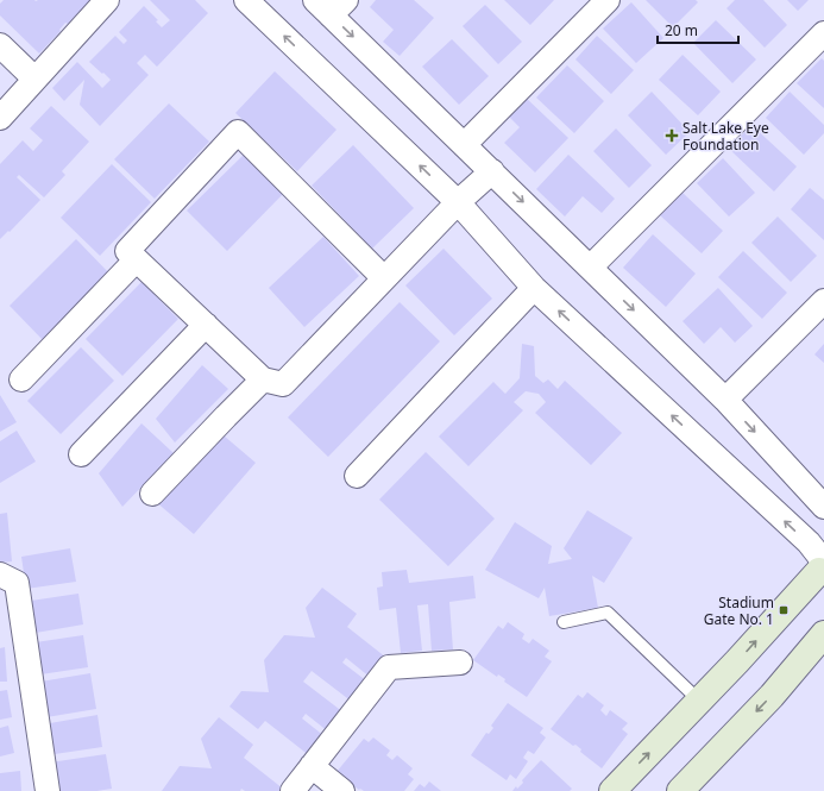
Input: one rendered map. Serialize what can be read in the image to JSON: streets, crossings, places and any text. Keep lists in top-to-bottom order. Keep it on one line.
{"places":{"health":["Salt Lake Eye Foundation"],"transit":["Stadium Gate No. 1"]},"scale_bar":"20 m"}
